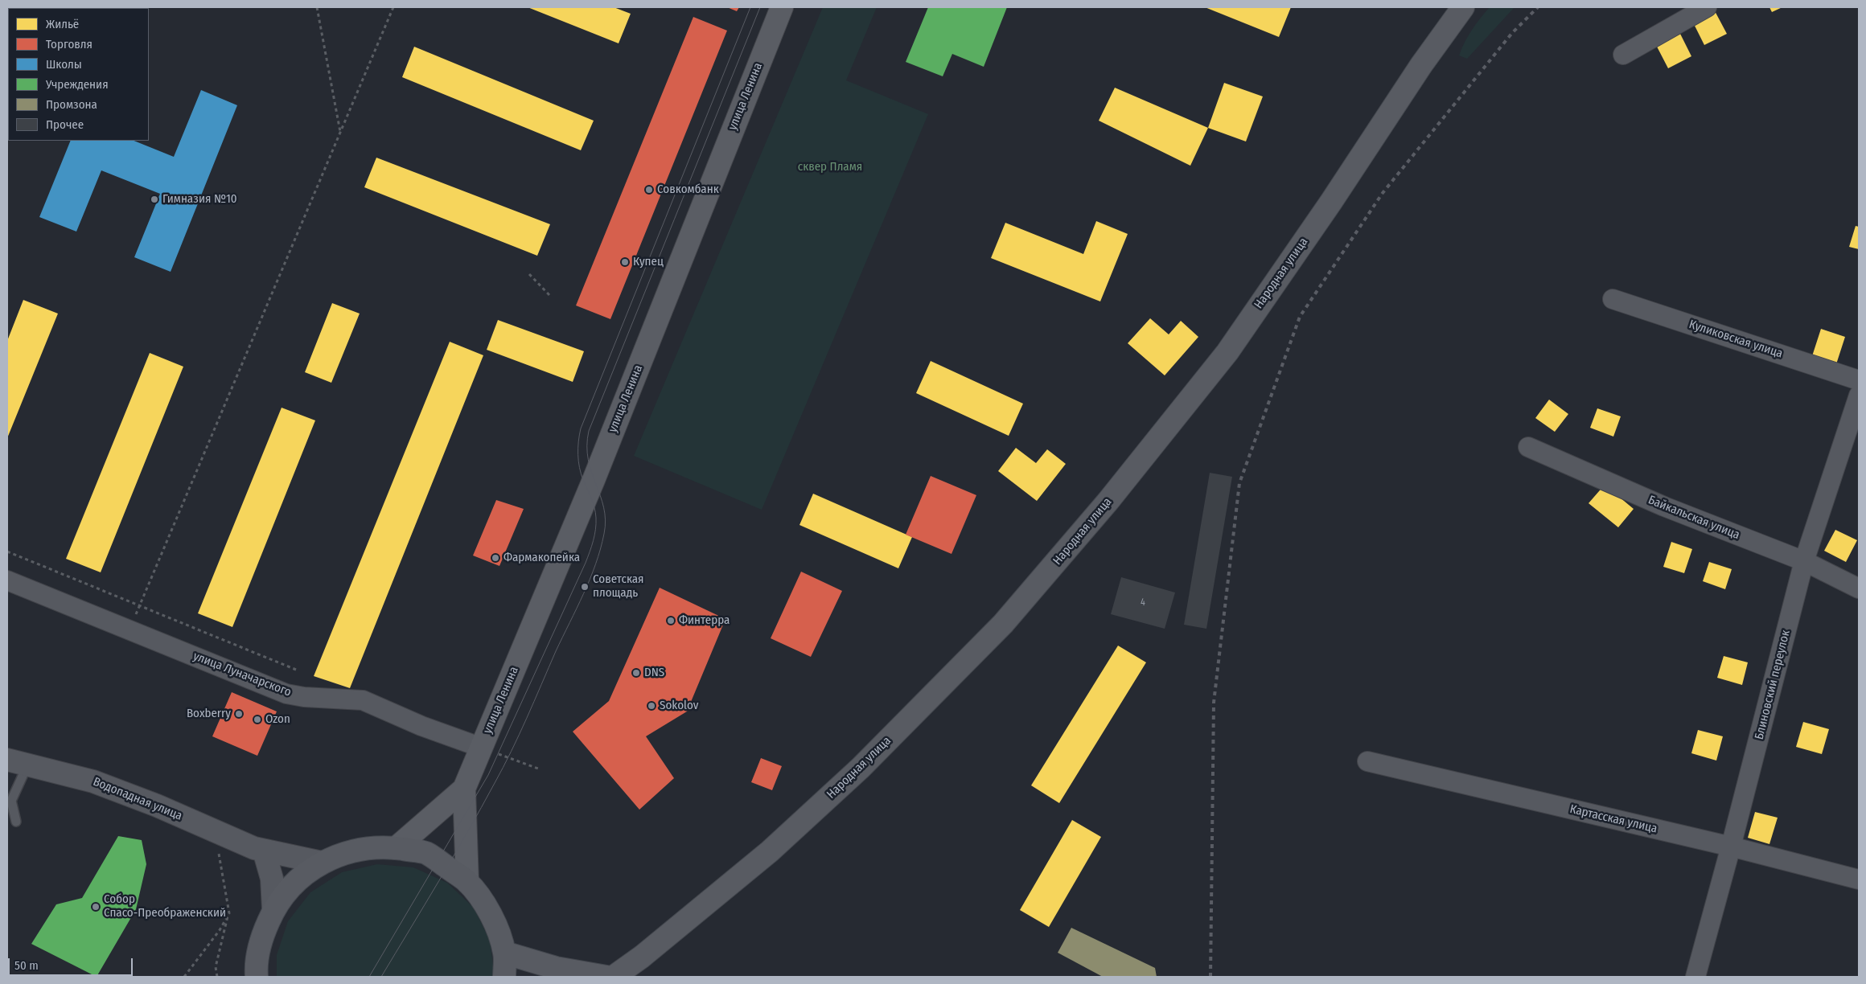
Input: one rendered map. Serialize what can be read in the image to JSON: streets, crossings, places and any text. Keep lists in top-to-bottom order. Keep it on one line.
{"streets":{"main road":["улица Ленина","Народная улица"],"street":["Куликовская улица","Байкальская улица","улица Луначарского","Блиновский переулок","Водопадная улица","Картасская улица"]},"crossings":[["улица Ленина","улица Луначарского"],["Байкальская улица","Блиновский переулок"],["Блиновский переулок","Картасская улица"]],"parks":["сквер Пламя"],"places":["Совкомбанк","Гимназия №10","Купец","Фармакопейка","Советская площадь","Финтерра","DNS","Sokolov","Boxberry","Ozon","Собор Спасо-Преображенский"],"house_numbers":["4"],"legend":["Жильё","Торговля","Школы","Учреждения","Промзона","Прочее"],"scale_bar":"50 m"}
